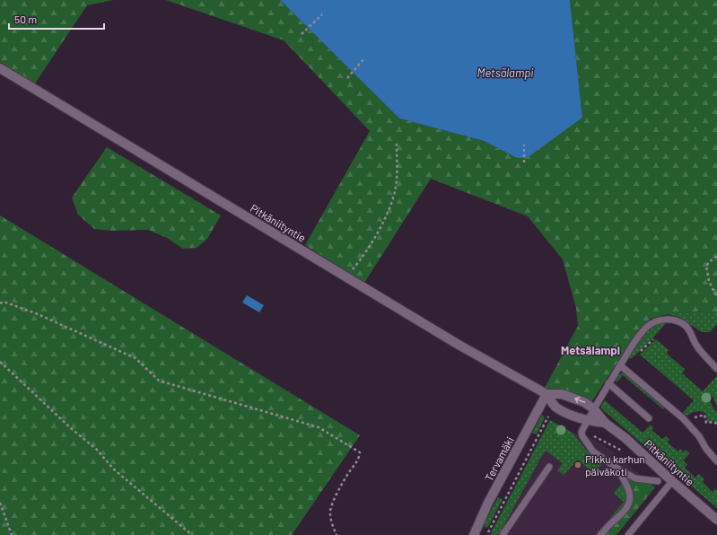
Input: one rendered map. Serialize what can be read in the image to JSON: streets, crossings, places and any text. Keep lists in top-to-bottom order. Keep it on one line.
{"streets":{"street":["Pitkäniityntie","Tervamäki"]},"crossings":[["Pitkäniityntie","Tervamäki"]],"districts":["Metsälampi"],"water":["Metsälampi"],"places":["Pikku karhun päiväkoti"],"scale_bar":"50 m"}
